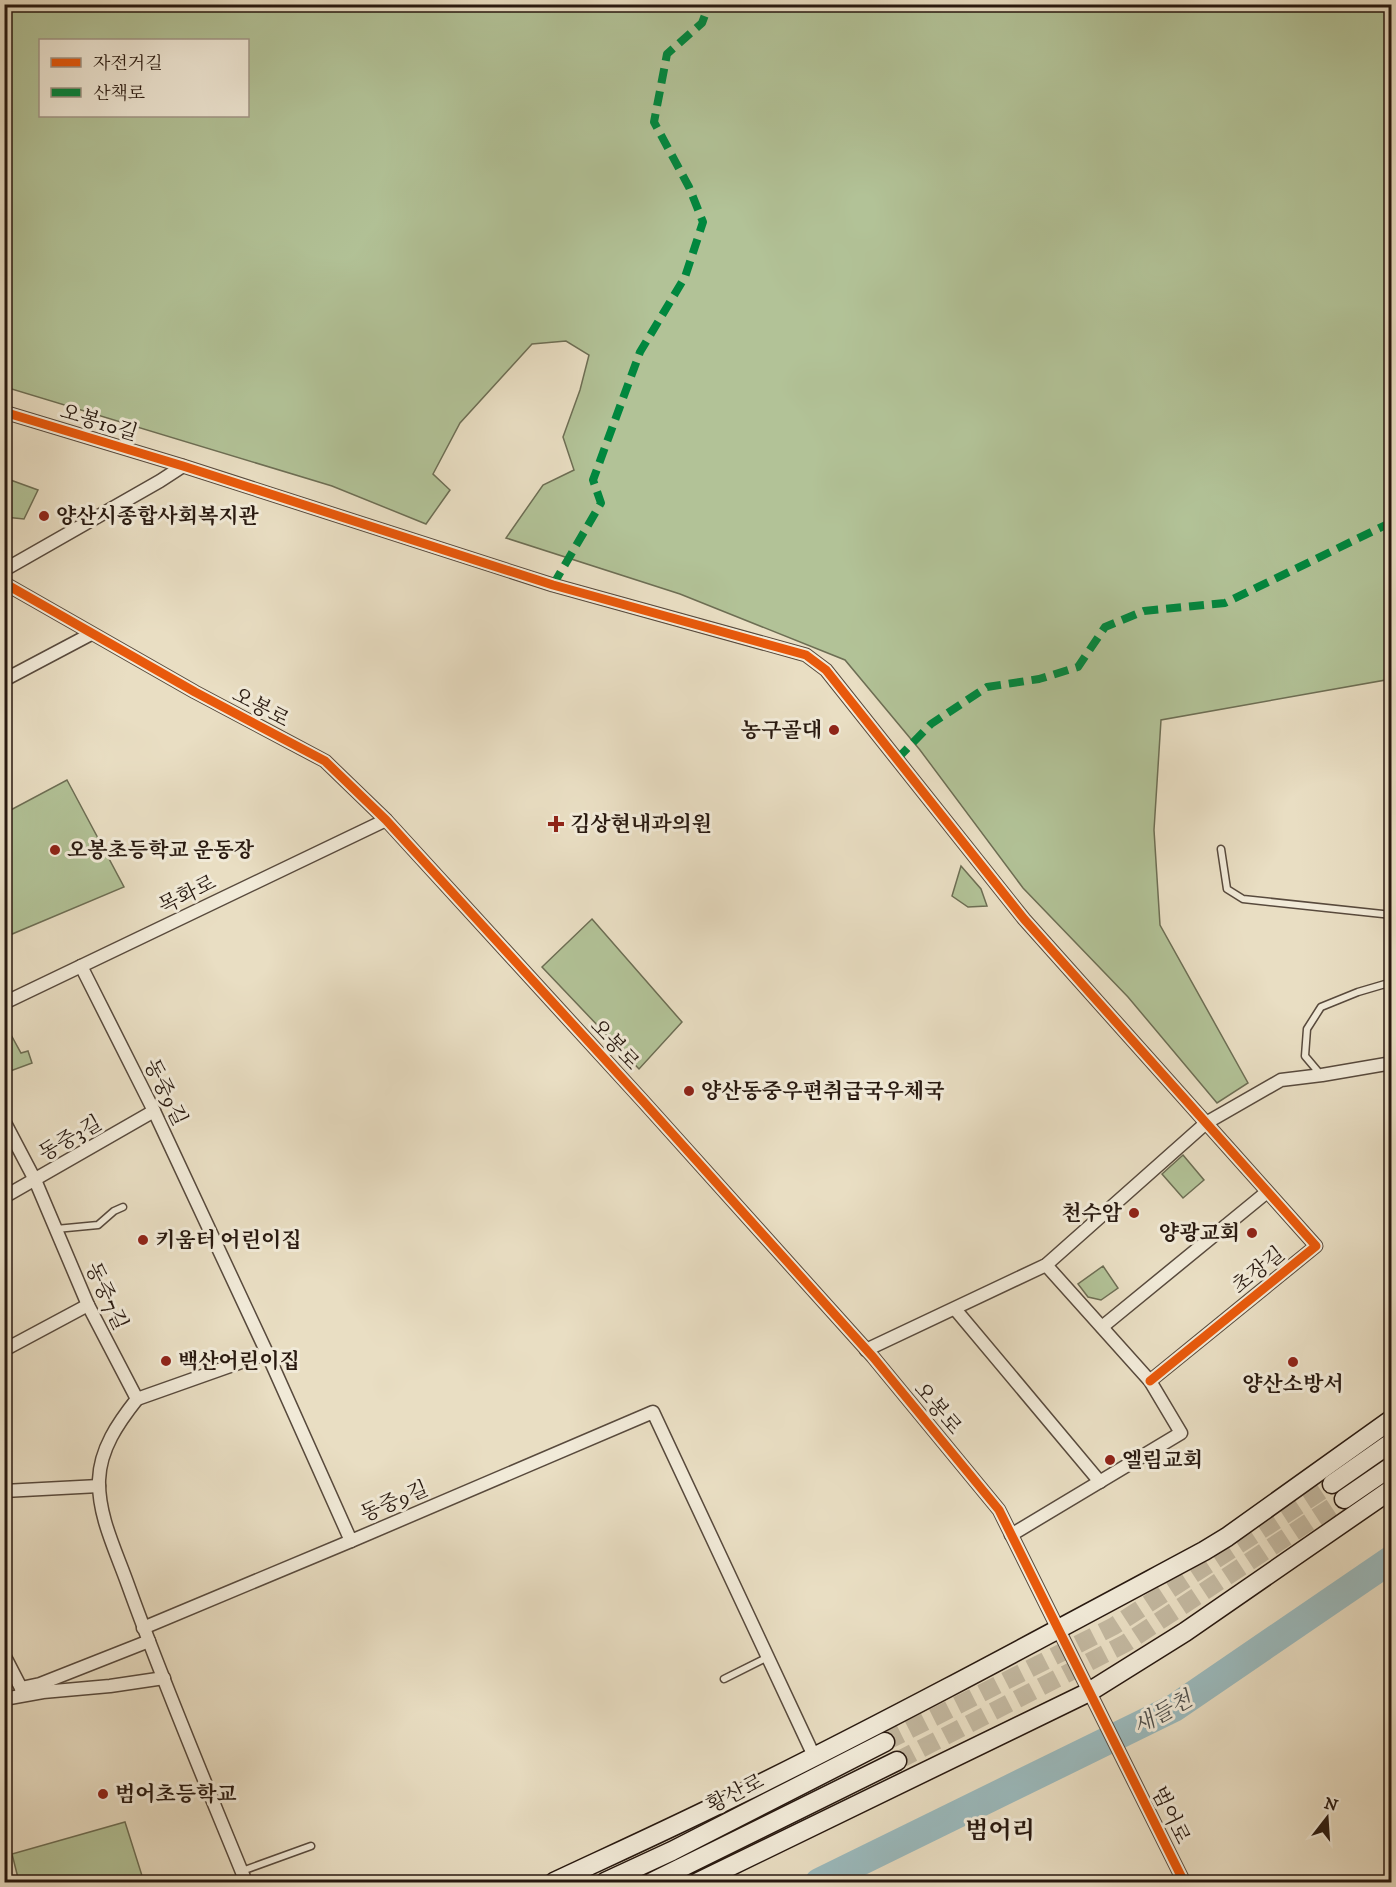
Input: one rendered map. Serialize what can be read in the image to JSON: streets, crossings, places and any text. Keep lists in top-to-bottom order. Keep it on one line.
{"streets":{"main road":["황산로"],"street":["오봉10길","오봉로","목화로","동중9길","동중3길","초장길","동중7길","범어로"]},"crossings":[["오봉로","목화로"],["오봉로","범어로"],["목화로","동중9길"],["동중9길","동중3길"],["동중3길","동중7길"]],"districts":["범어리"],"water":["새들천"],"places":{"other":["양산시종합사회복지관","농구골대","오봉초등학교 운동장","양산동중우편취급국우체국","천수암","양광교회","키움터 어린이집","백산어린이집","양산소방서","엘림교회","범어초등학교"],"health":["김상현내과의원"]},"legend":["자전거길","산책로"],"north":"top"}
